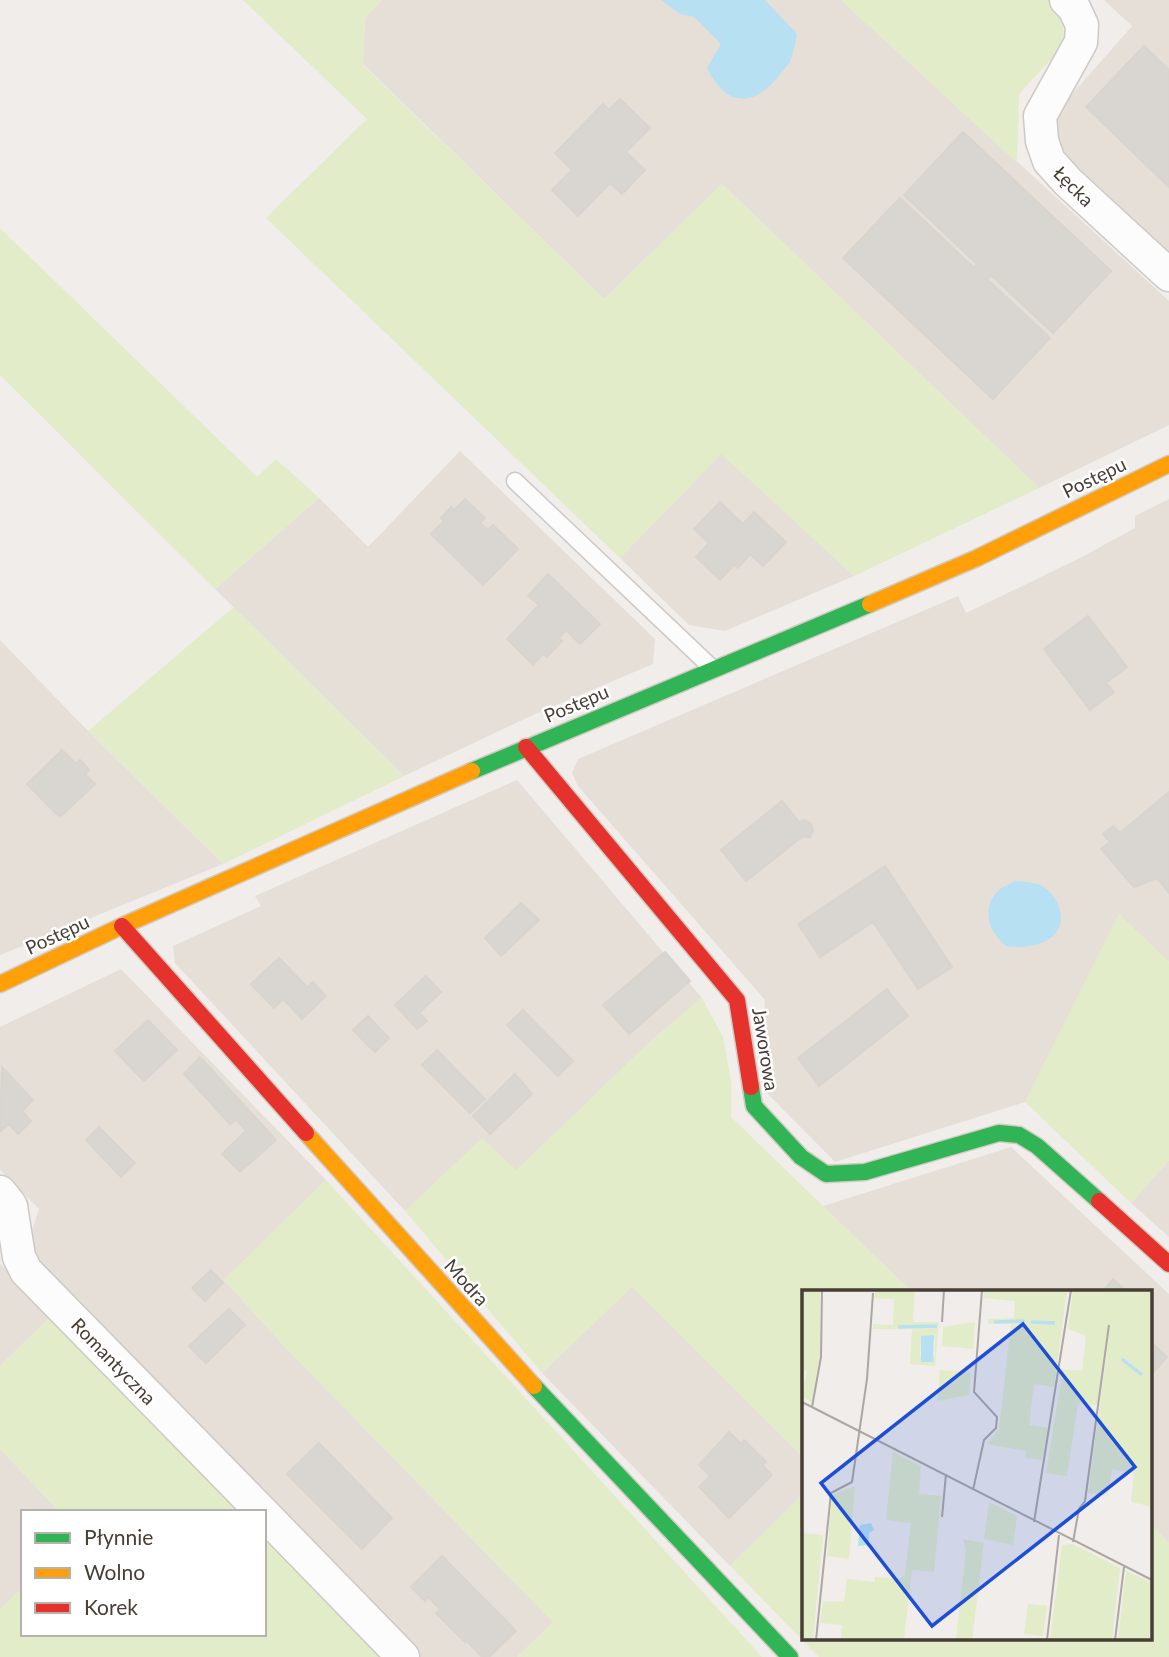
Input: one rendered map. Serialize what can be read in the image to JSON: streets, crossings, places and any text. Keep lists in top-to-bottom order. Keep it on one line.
{"streets":{"street":["Łęcka","Postępu","Jaworowa","Modra","Romantyczna"]},"crossings":[["Postępu","Jaworowa"],["Postępu","Modra"]],"legend":["Płynnie","Wolno","Korek"]}
